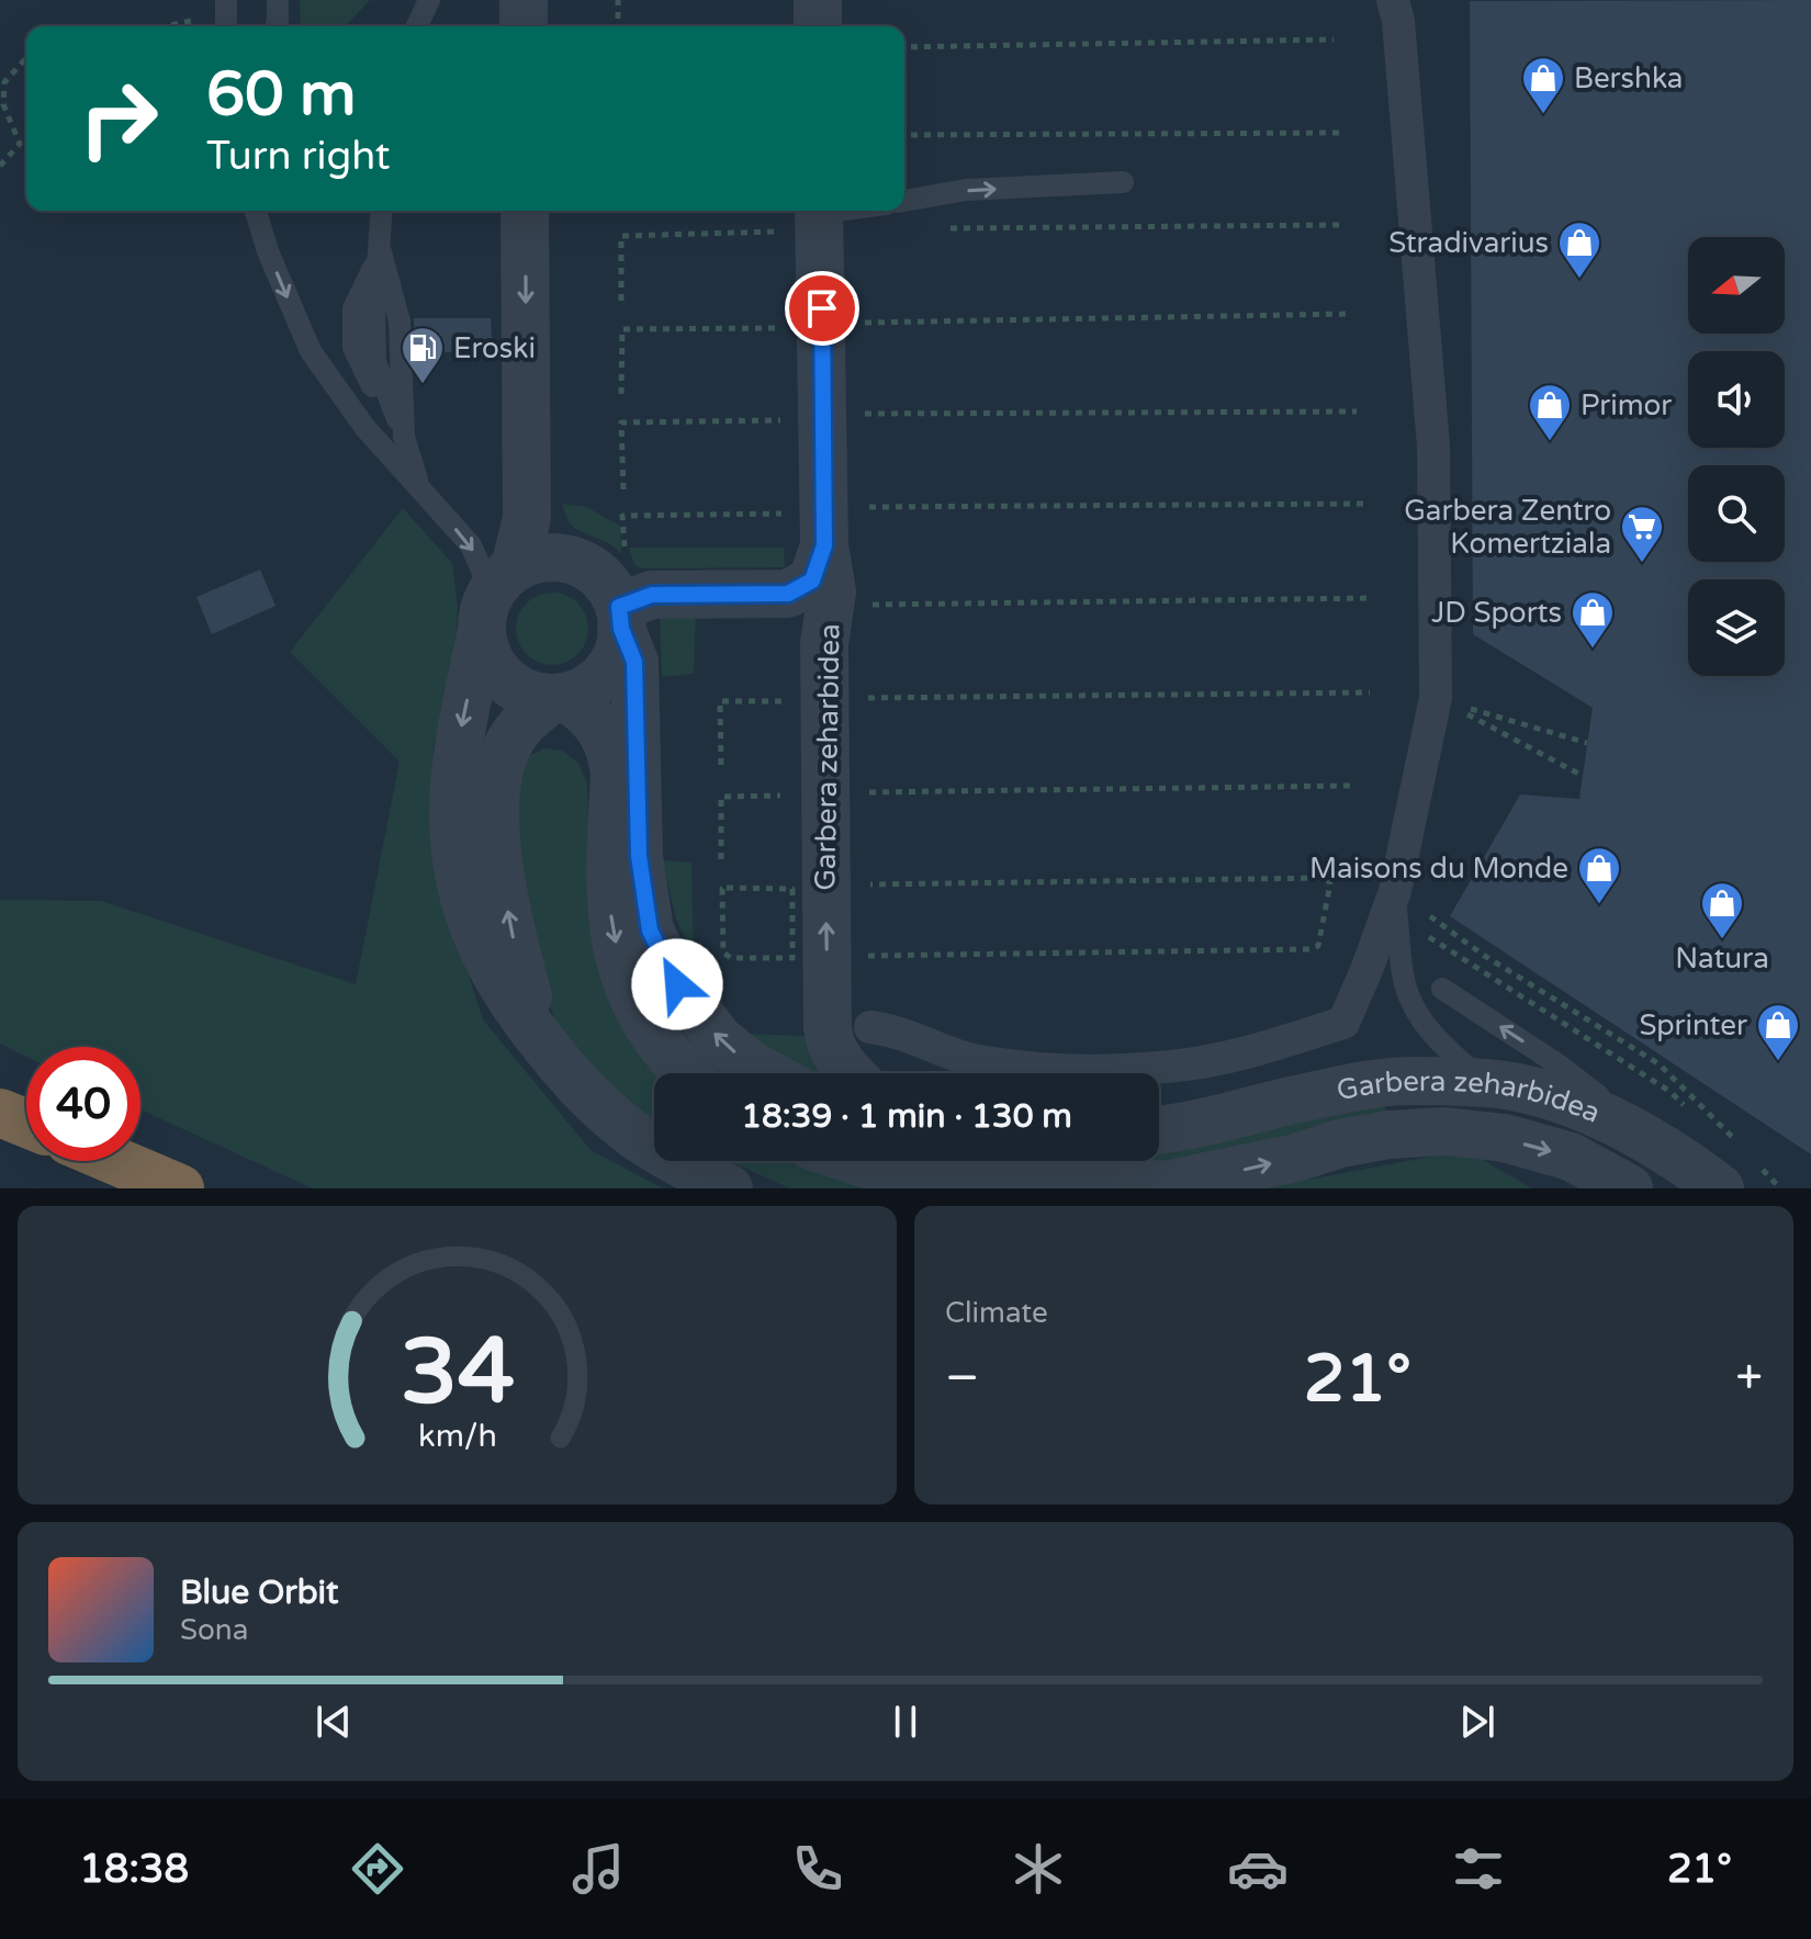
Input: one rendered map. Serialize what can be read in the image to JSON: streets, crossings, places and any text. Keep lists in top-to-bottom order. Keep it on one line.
{"streets":{"street":["Garbera zeharbidea"]},"places":{"shop":["Bershka","Stradivarius","Primor","JD Sports","Maisons du Monde","Natura","Sprinter"],"fuel station":["Eroski"],"supermarket":["Garbera Zentro Komertziala"]},"north":"left","page":{"turn":["60 m","Turn right"],"limit":"40","trip":"18:39 · 1 min · 130 m","tile":"Climate","heat":["−","21°","+"],"song":["Blue Orbit","Sona"],"tabs":["18:38","21°"],"gauge":["34","km/h"]}}
